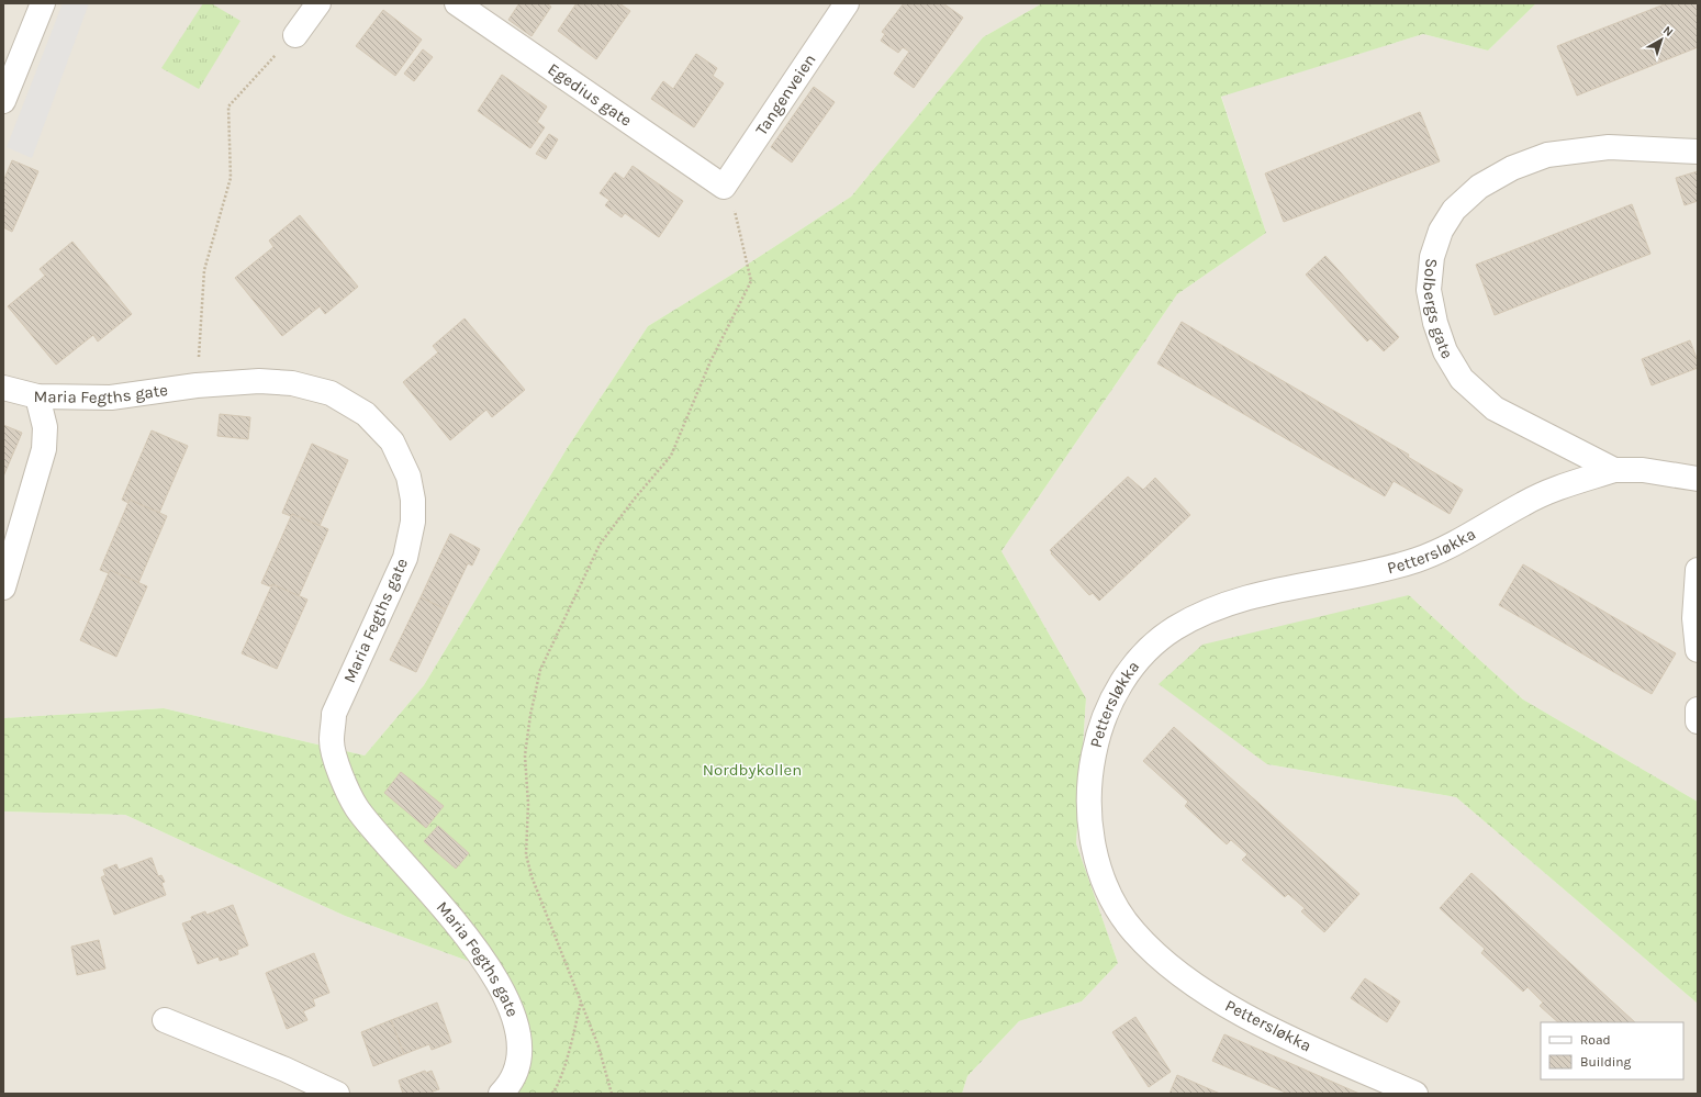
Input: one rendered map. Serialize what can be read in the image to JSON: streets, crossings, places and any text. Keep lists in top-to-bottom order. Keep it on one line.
{"streets":{"street":["Egedius gate","Tangenveien","Solbergs gate","Maria Fegths gate","Pettersløkka"]},"crossings":[["Egedius gate","Tangenveien"],["Solbergs gate","Pettersløkka"]],"parks":["Nordbykollen"],"legend":["Road","Building"],"north":"top right"}
